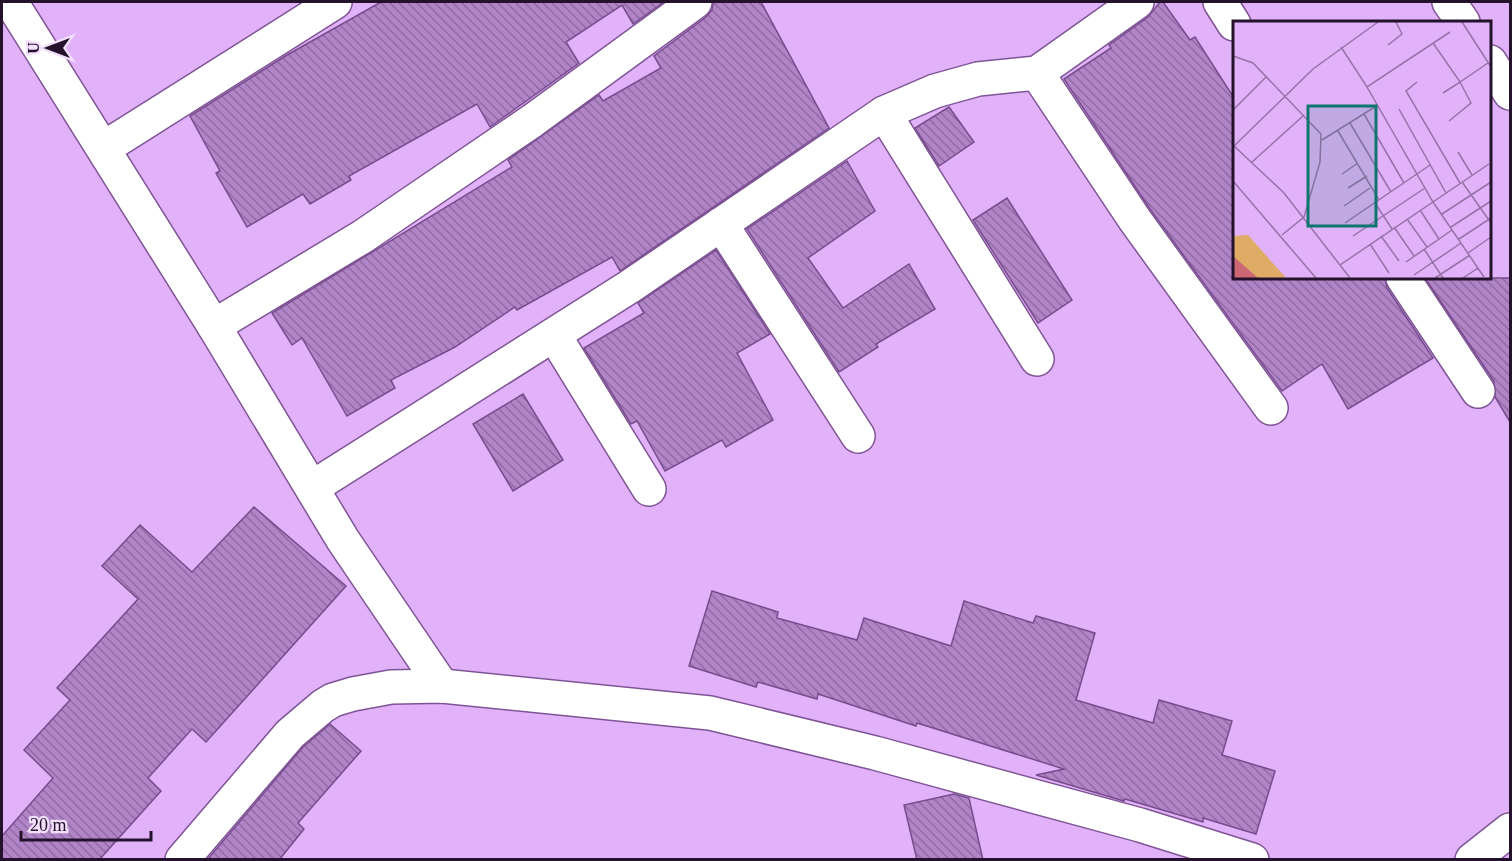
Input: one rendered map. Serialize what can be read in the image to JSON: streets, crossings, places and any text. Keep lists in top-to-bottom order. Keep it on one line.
{"scale_bar":"20 m","north":"left"}
